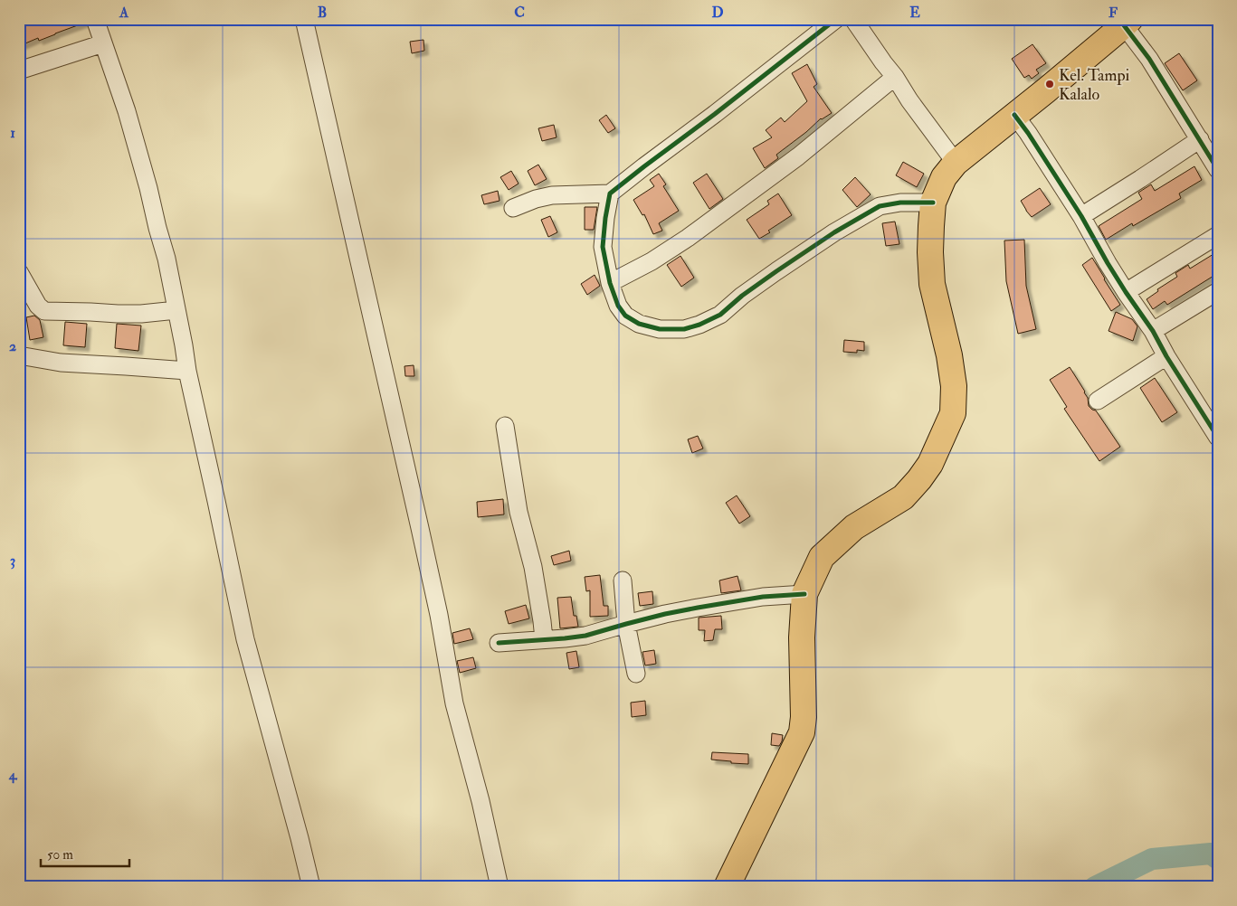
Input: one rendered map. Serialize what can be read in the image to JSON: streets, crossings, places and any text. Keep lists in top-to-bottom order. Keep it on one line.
{"places":["Kel. Tampi Kalalo"],"scale_bar":"50 m","grid":{"columns":["A","B","C","D","E","F"],"rows":["1","2","3","4"]}}
